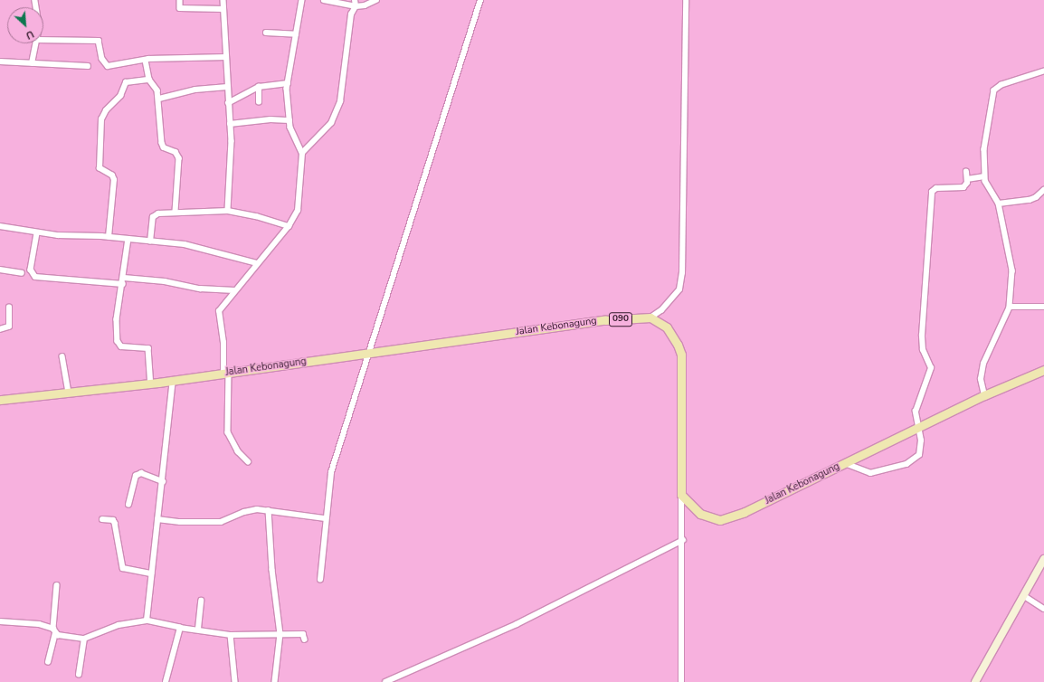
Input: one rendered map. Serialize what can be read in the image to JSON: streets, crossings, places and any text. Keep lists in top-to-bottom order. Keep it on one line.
{"streets":{"main road":["090","Jalan Kebonagung"]},"north":"bottom right"}
